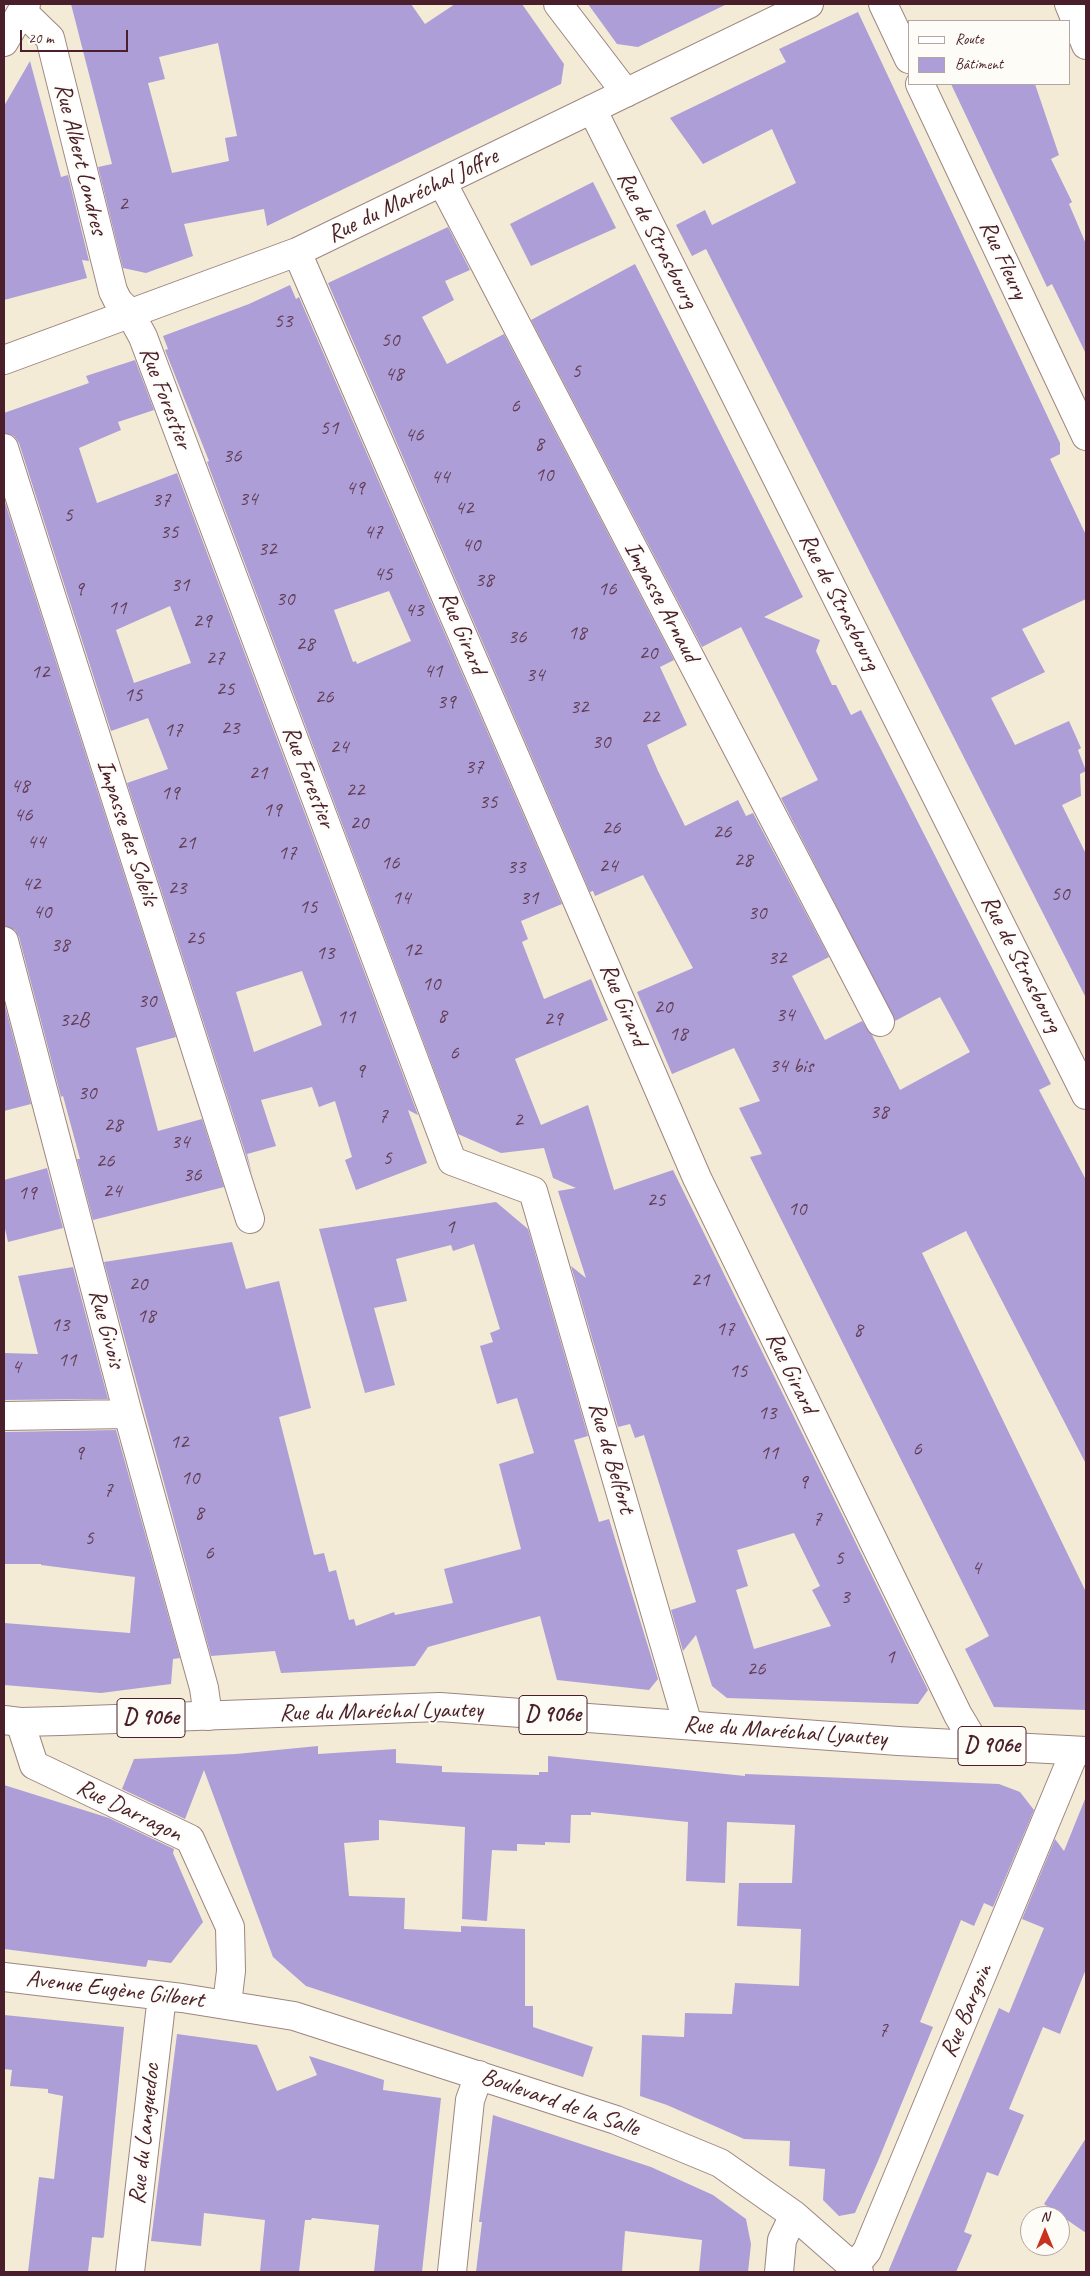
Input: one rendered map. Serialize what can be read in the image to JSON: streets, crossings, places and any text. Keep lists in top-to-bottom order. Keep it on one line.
{"streets":{"street":["Rue Albert Londres","Rue du Maréchal Joffre","Rue de Strasbourg","Rue Fleury","Rue Forestier","Impasse Arnaud","Rue Girard","Impasse des Soleils","Rue Givois","Rue de Belfort","Rue du Maréchal Lyautey","D 906e","Rue Darragon","Avenue Eugène Gilbert","Rue Bargoin","Boulevard de la Salle","Rue du Languedoc"]},"crossings":[["Rue Albert Londres","Rue du Maréchal Joffre"],["Rue Albert Londres","Rue Forestier"],["Rue du Maréchal Joffre","Rue de Strasbourg"],["Rue du Maréchal Joffre","Rue Forestier"],["Rue du Maréchal Joffre","Impasse Arnaud"],["Rue du Maréchal Joffre","Rue Girard"],["Rue Forestier","Rue de Belfort"],["Rue Girard","Rue du Maréchal Lyautey"],["Rue Givois","Rue du Maréchal Lyautey"],["Rue de Belfort","Rue du Maréchal Lyautey"],["Rue du Maréchal Lyautey","Rue Darragon"],["Rue du Maréchal Lyautey","Rue Bargoin"],["Rue Darragon","Avenue Eugène Gilbert"],["Rue Darragon","Boulevard de la Salle"],["Avenue Eugène Gilbert","Boulevard de la Salle"],["Avenue Eugène Gilbert","Rue du Languedoc"],["Rue Bargoin","Boulevard de la Salle"]],"house_numbers":["2","53","50","5","48","6","51","46","8","36","10","44","49","34","37","42","5","35","47","40","32","45","38","31","9","16","30","11","43","29","18","36","28","20","27","41","12","34","25","15","26","39","32","22","23","17","30","24","37","21","48","22","19","35","19","46","20","26","26","44","21","17","28","16","24","33","42","23","50","14","31","15","40","30","25","38","12","13","32","10","30","20","34","8","11","29","32B","18","6","34 bis","9","30","38","7","2","28","34","5","26","36","24","19","25","10","1","21","20","18","13","17","8","11","4","15","13","12","6","9","11","10","9","7","8","7","5","6","5","4","3","1","26","7"],"legend":["Route","Bâtiment"],"scale_bar":"20 m","north":"top"}
